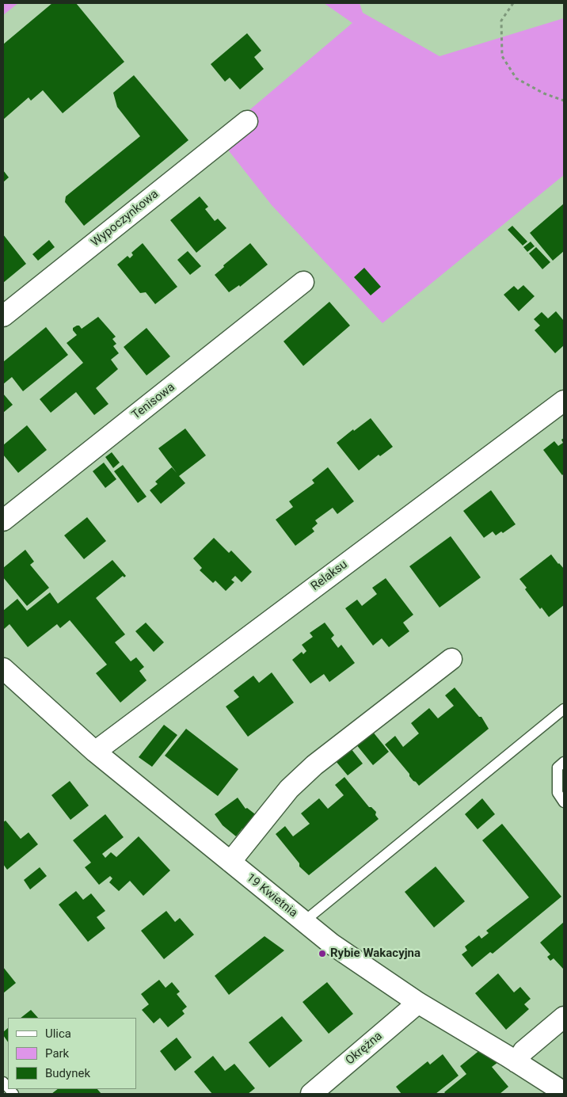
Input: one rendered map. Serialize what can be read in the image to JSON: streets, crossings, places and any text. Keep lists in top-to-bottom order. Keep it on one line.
{"streets":{"street":["Wypoczynkowa","Tenisowa","Relaksu","19 Kwietnia","Okrężna"]},"crossings":[["Relaksu","19 Kwietnia"],["19 Kwietnia","Okrężna"]],"places":["Rybie Wakacyjna"],"legend":["Ulica","Park","Budynek"]}
